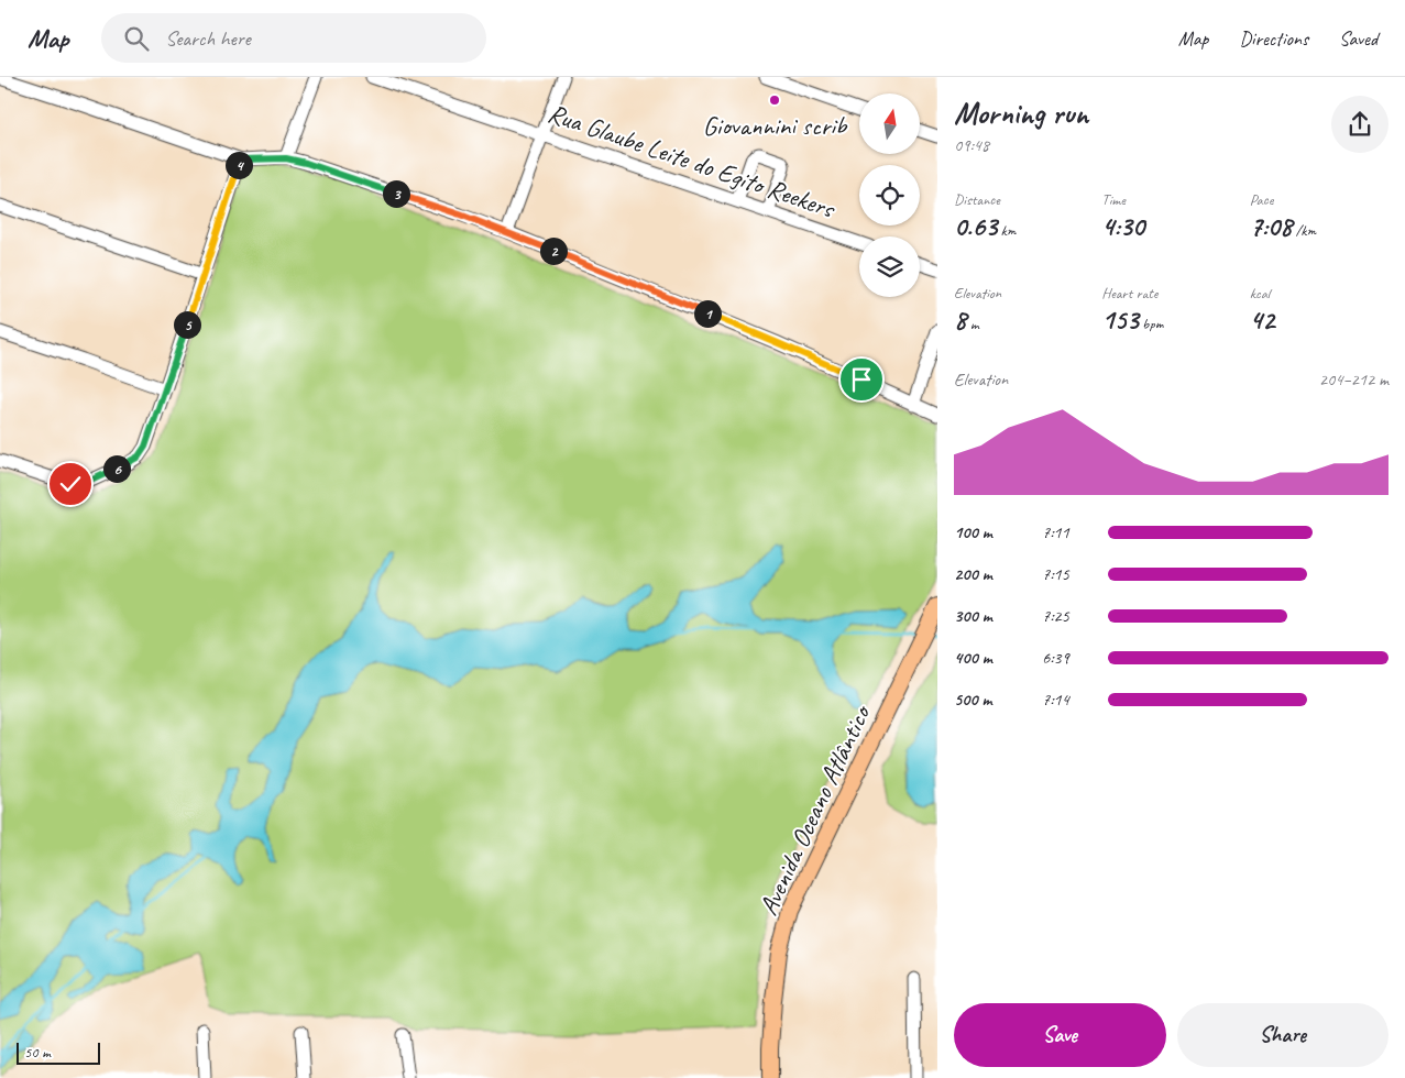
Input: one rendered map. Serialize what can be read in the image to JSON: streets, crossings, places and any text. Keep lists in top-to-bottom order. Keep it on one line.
{"streets":{"main road":["Avenida Oceano Atlântico"],"street":["Rua Glaube Leite do Egito Reekers"]},"places":["Giovannini scrib"],"scale_bar":"50 m","north":"top","page":{"header":"Map","search":"Search here","nav":["Map","Directions","Saved"],"heading":["Morning run","09:48"],"pins":["4","3","2","1","5","6"],"stats":[["Distance","0.63 km"],["Time","4:30"],["Pace","7:08 /km"],["Elevation","8 m"],["Heart rate","153 bpm"],["kcal","42"]],"chart":["Elevation","204–212 m"],"list":[{"name":"100 m","note":"7:11"},{"name":"200 m","note":"7:15"},{"name":"300 m","note":"7:25"},{"name":"400 m","note":"6:39"},{"name":"500 m","note":"7:14"}],"buttons":["Save","Share"],"scale":"50 m"}}
